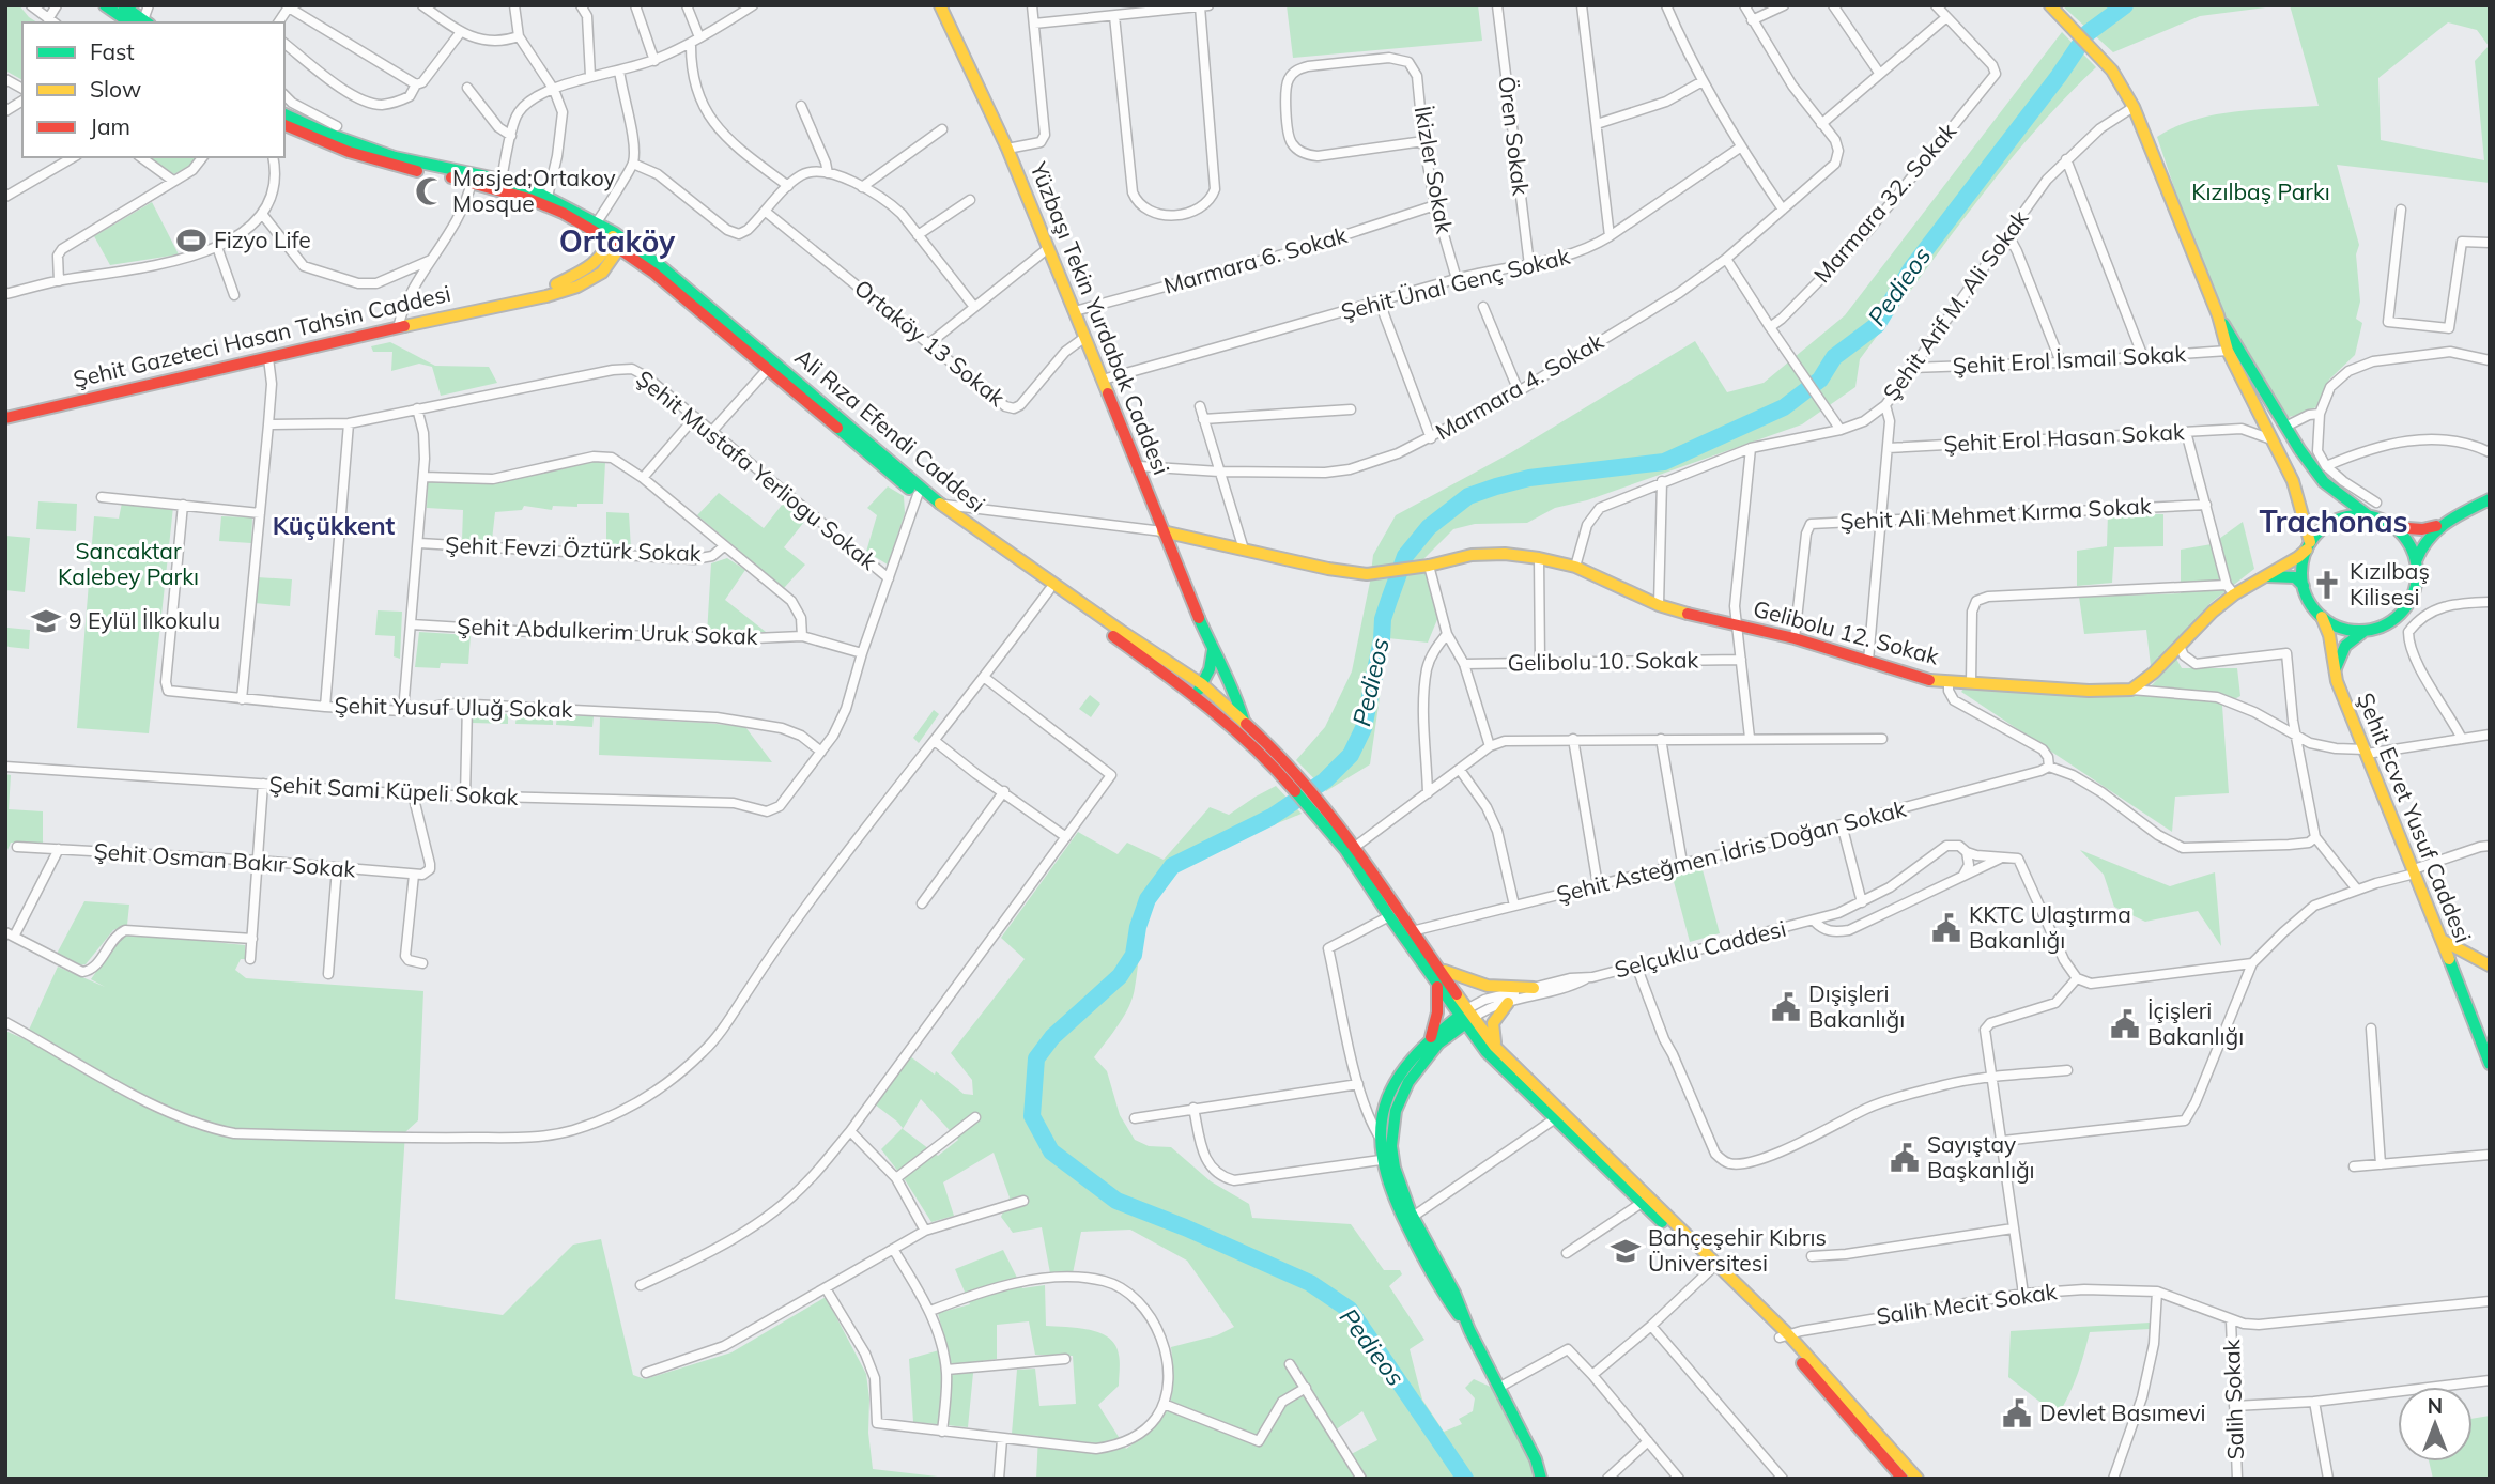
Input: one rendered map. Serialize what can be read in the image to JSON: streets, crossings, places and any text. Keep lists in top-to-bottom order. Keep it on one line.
{"streets":{"main road":["Yüzbaşı Tekin Yurdabak Caddesi","Şehit Gazeteci Hasan Tahsin Caddesi","Ali Rıza Efendi Caddesi","Gelibolu 12. Sokak","Şehit Ecvet Yusuf Caddesi"],"street":["Ören Sokak","İkizler Sokak","Marmara 32. Sokak","Marmara 6. Sokak","Şehit Ünal Genç Sokak","Şehit Arif M. Ali Sokak","Ortaköy 13 Sokak","Şehit Erol İsmail Sokak","Marmara 4. Sokak","Şehit Erol Hasan Sokak","Şehit Mustafa Yerliogu Sokak","Şehit Ali Mehmet Kırma Sokak","Şehit Fevzi Öztürk Sokak","Şehit Abdulkerim Uruk Sokak","Gelibolu 10. Sokak","Şehit Yusuf Uluğ Sokak","Şehit Sami Küpeli Sokak","Şehit Asteğmen İdris Doğan Sokak","Şehit Osman Bakır Sokak","Selçuklu Caddesi","Salih Mecit Sokak","Salih Sokak"]},"crossings":[["Ören Sokak","Şehit Ünal Genç Sokak"],["İkizler Sokak","Marmara 6. Sokak"],["İkizler Sokak","Şehit Ünal Genç Sokak"],["Marmara 6. Sokak","Yüzbaşı Tekin Yurdabak Caddesi"],["Şehit Ünal Genç Sokak","Yüzbaşı Tekin Yurdabak Caddesi"],["Şehit Arif M. Ali Sokak","Şehit Erol İsmail Sokak"],["Şehit Arif M. Ali Sokak","Gelibolu 12. Sokak"],["Yüzbaşı Tekin Yurdabak Caddesi","Ortaköy 13 Sokak"],["Yüzbaşı Tekin Yurdabak Caddesi","Marmara 4. Sokak"],["Yüzbaşı Tekin Yurdabak Caddesi","Gelibolu 12. Sokak"],["Şehit Gazeteci Hasan Tahsin Caddesi","Ali Rıza Efendi Caddesi"],["Şehit Ali Mehmet Kırma Sokak","Gelibolu 12. Sokak"],["Şehit Yusuf Uluğ Sokak","Şehit Sami Küpeli Sokak"],["Şehit Sami Küpeli Sokak","Şehit Osman Bakır Sokak"],["Salih Mecit Sokak","Salih Sokak"]],"districts":["Ortaköy","Trachonas","Küçükkent"],"water":["Pedieos"],"parks":["Kızılbaş Parkı","Sancaktar Kalebey Parkı"],"places":{"mosque":["Masjed;Ortakoy Mosque"],"sports":["Fizyo Life"],"church":["Kızılbaş Kilisesi"],"school or university":["9 Eylül İlkokulu","Bahçeşehir Kıbrıs Üniversitesi"],"public building":["KKTC Ulaştırma Bakanlığı","Dışişleri Bakanlığı","İçişleri Bakanlığı","Sayıştay Başkanlığı","Devlet Basımevi"]},"legend":["Fast","Slow","Jam"],"north":"top"}
